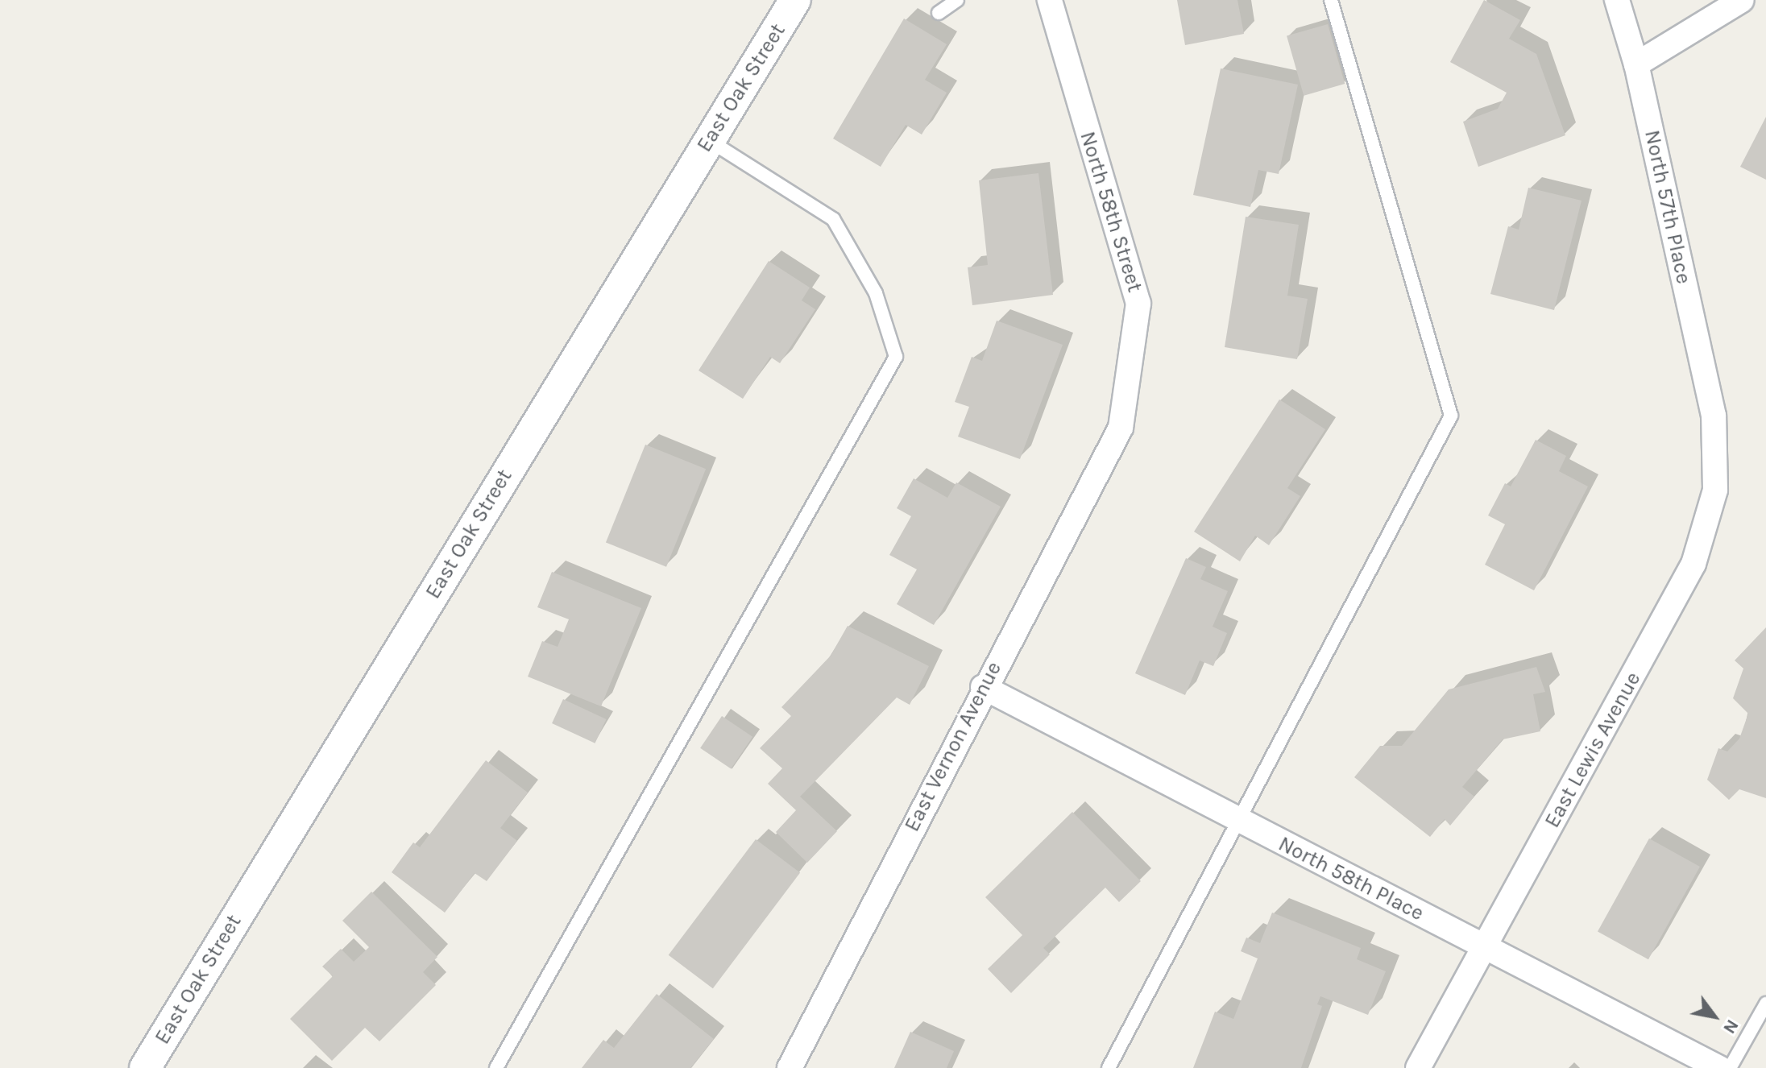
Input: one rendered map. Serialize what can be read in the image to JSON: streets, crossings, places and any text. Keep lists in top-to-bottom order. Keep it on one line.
{"streets":{"street":["East Oak Street","North 57th Place","North 58th Street","East Vernon Avenue","East Lewis Avenue","North 58th Place"]},"crossings":[["North 57th Place","East Lewis Avenue"],["North 58th Street","East Vernon Avenue"],["East Vernon Avenue","North 58th Place"],["East Lewis Avenue","North 58th Place"]],"north":"bottom right"}
